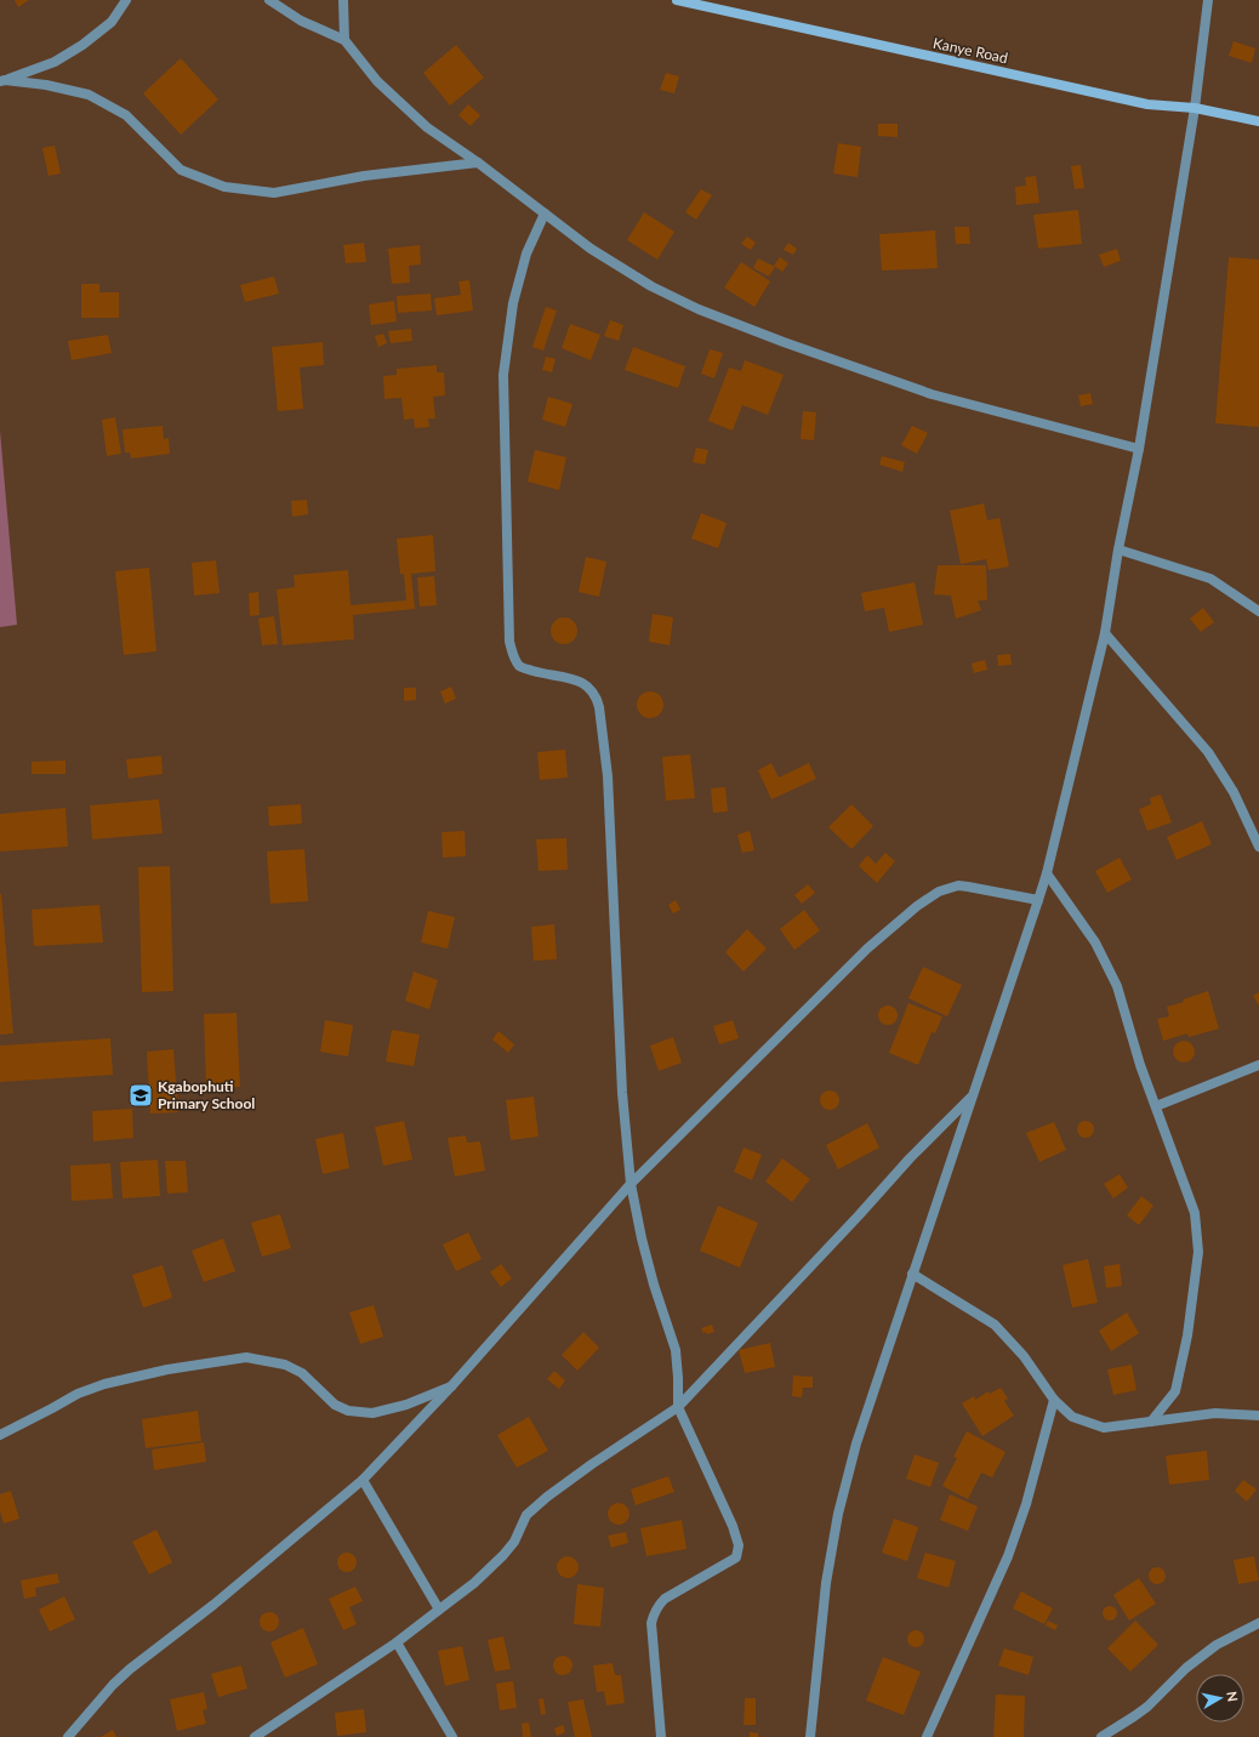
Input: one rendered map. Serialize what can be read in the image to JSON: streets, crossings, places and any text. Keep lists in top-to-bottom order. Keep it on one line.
{"streets":{"main road":["Kanye Road"]},"places":{"school or university":["Kgabophuti Primary School"]},"north":"right"}
